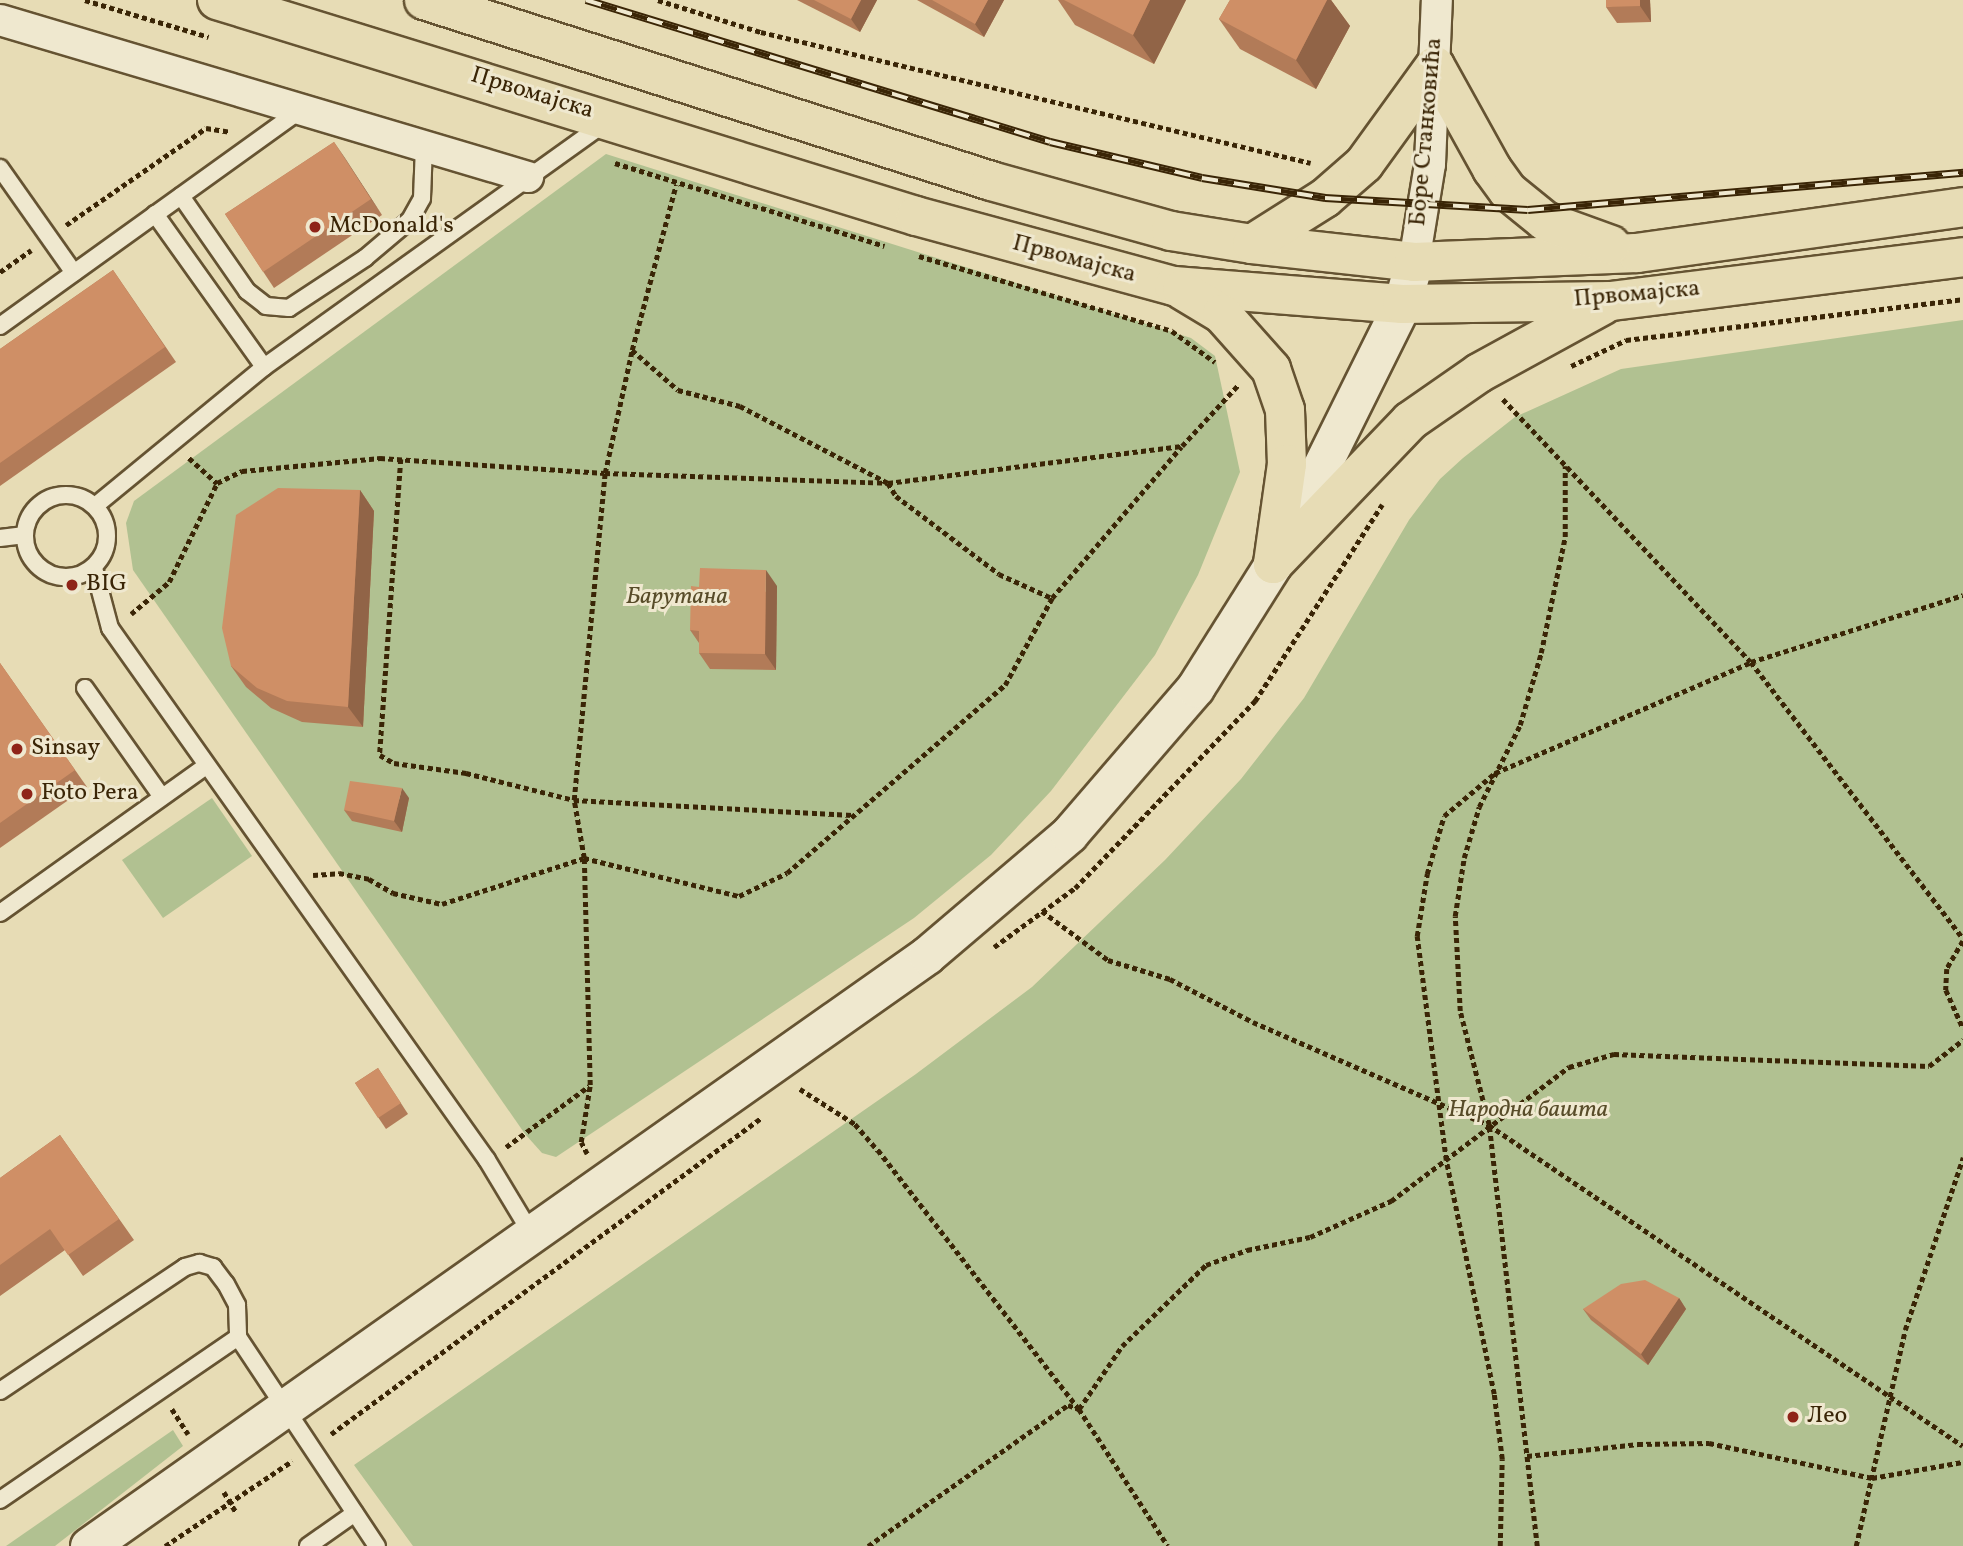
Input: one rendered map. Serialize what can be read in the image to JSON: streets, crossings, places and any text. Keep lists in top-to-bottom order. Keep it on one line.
{"streets":{"main road":["Првомајска"],"street":["Боре Станковића"]},"crossings":[["Првомајска","Боре Станковића"]],"parks":["Барутана","Народна башта"],"places":["McDonald's","BIG","Sinsay","Foto Pera","Лео"]}
